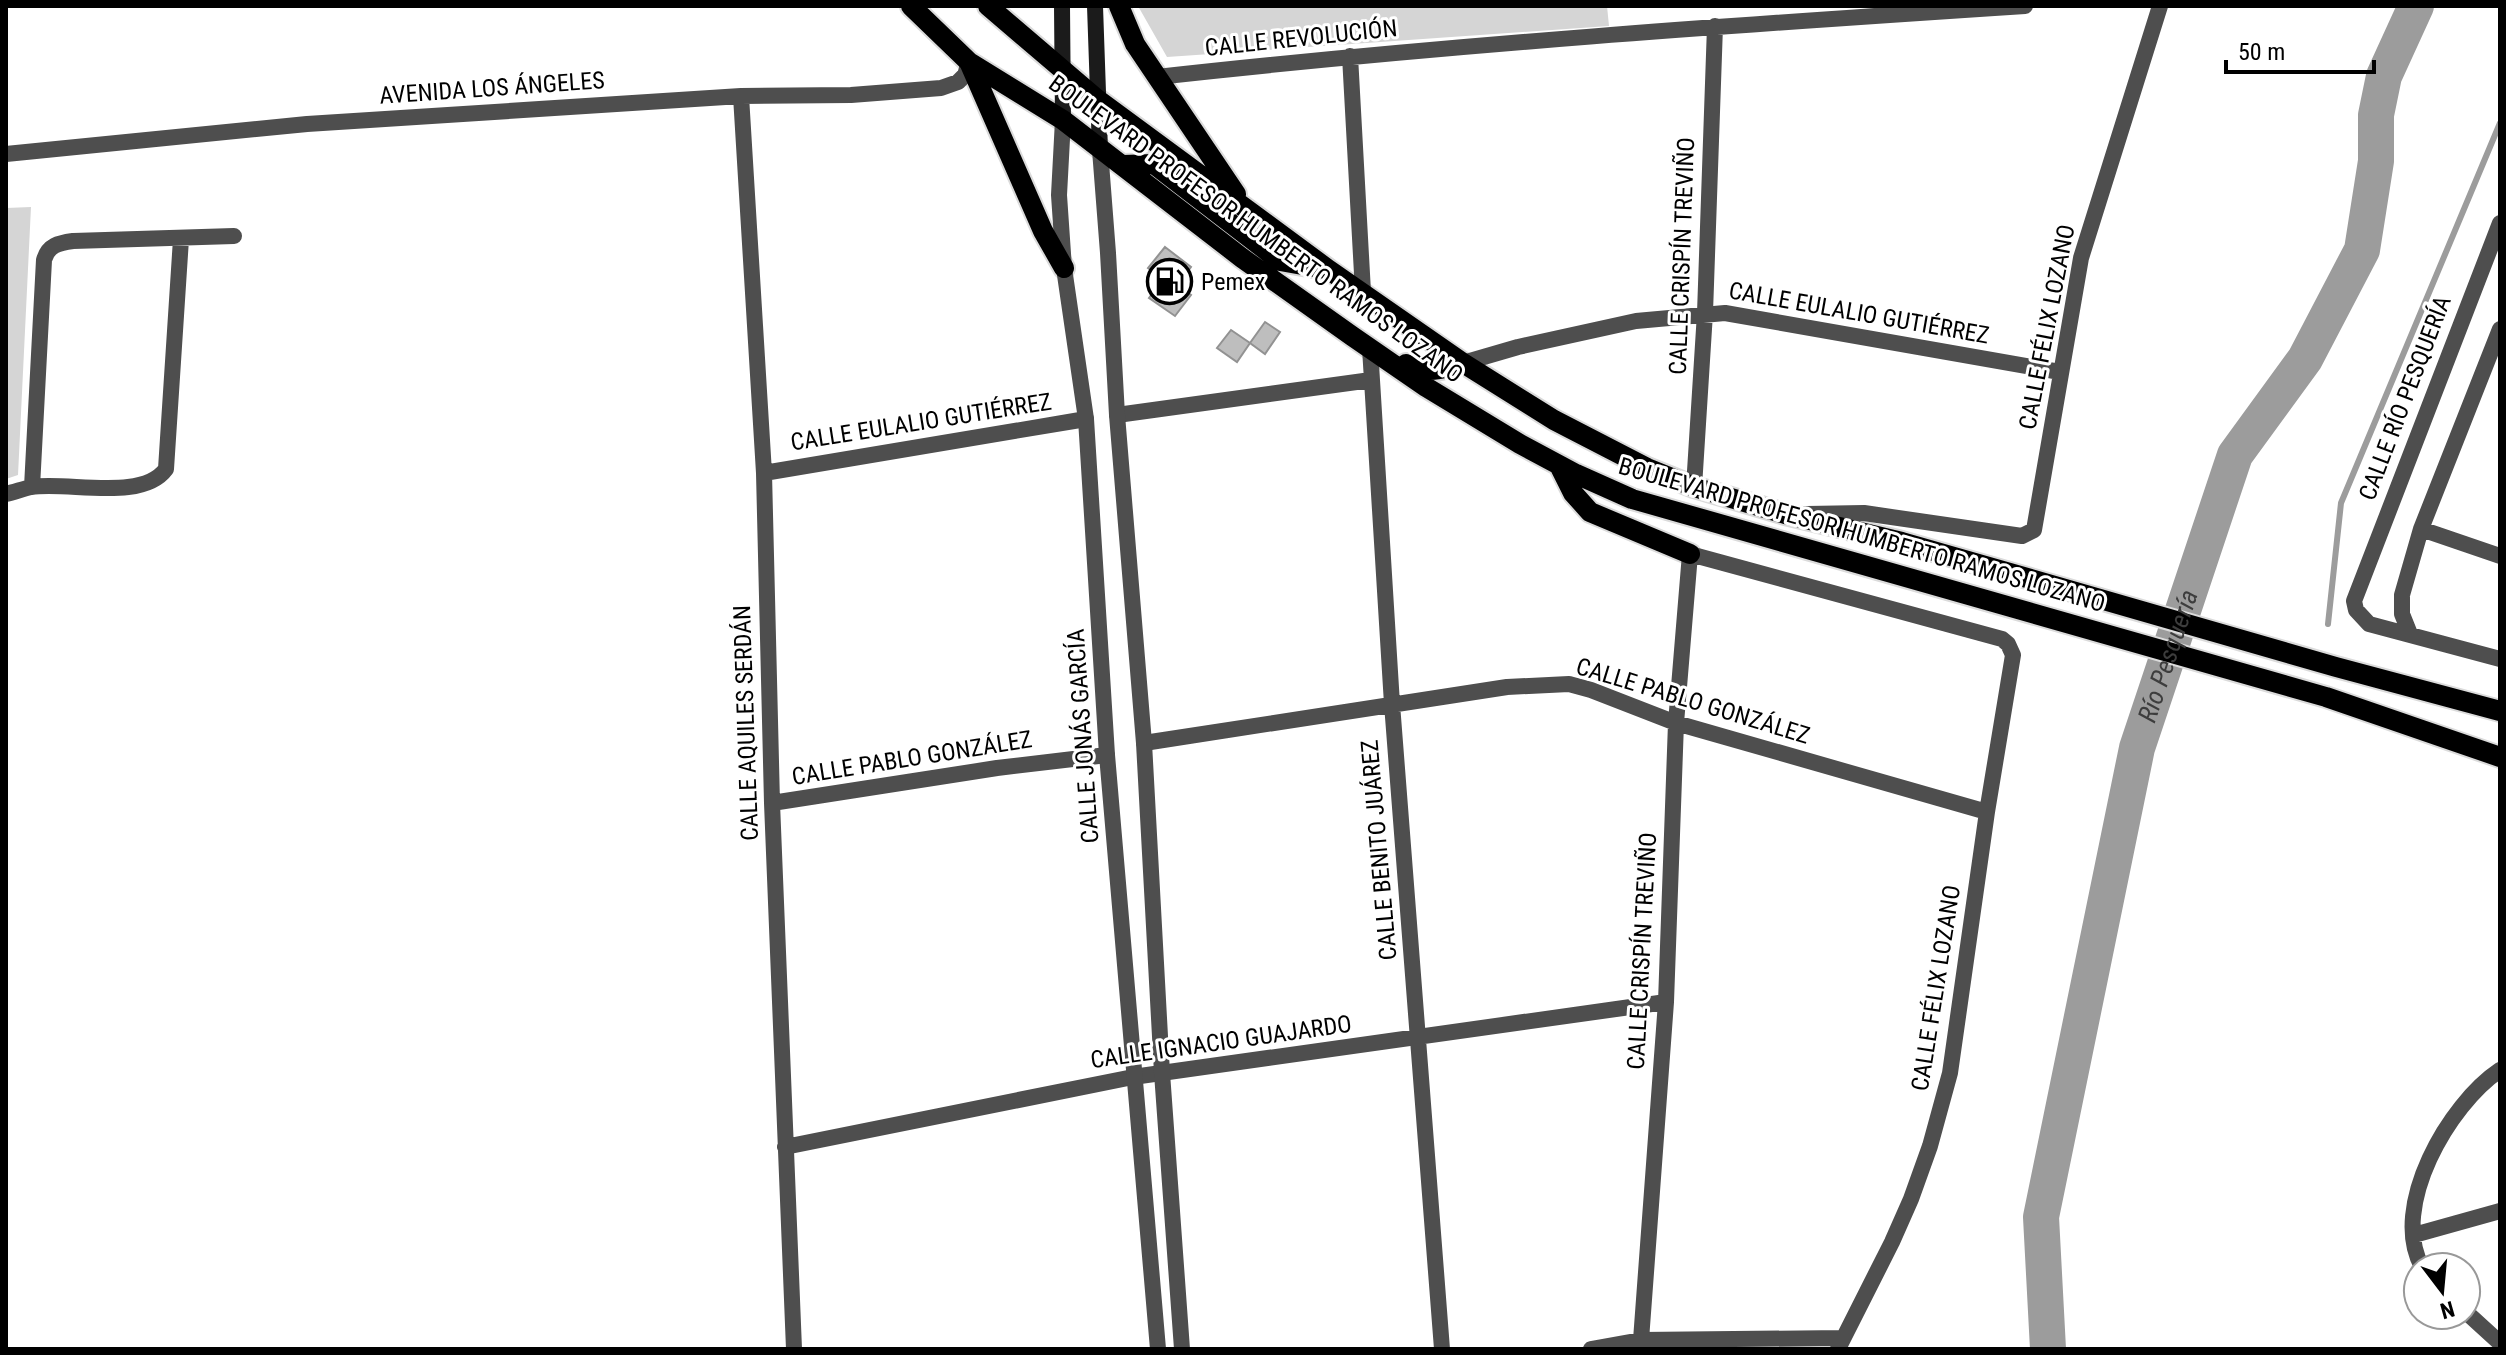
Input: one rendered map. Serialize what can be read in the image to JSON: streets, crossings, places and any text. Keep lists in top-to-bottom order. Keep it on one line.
{"streets":{"main road":["BOULEVARD PROFESOR HUMBERTO RAMOS LOZANO"],"street":["CALLE REVOLUCIÓN","AVENIDA LOS ÁNGELES","CALLE CRISPÍN TREVIÑO","CALLE EULALIO GUTIÉRREZ","CALLE FÉLIX LOZANO","CALLE RÍO PESQUERÍA","CALLE PABLO GONZÁLEZ","CALLE AQUILES SERDÁN","CALLE JONÁS GARCÍA","CALLE BENITO JUÁREZ","CALLE IGNACIO GUAJARDO"]},"crossings":[["CALLE REVOLUCIÓN","CALLE CRISPÍN TREVIÑO"],["AVENIDA LOS ÁNGELES","BOULEVARD PROFESOR HUMBERTO RAMOS LOZANO"],["AVENIDA LOS ÁNGELES","CALLE AQUILES SERDÁN"],["BOULEVARD PROFESOR HUMBERTO RAMOS LOZANO","CALLE CRISPÍN TREVIÑO"],["BOULEVARD PROFESOR HUMBERTO RAMOS LOZANO","CALLE EULALIO GUTIÉRREZ"],["BOULEVARD PROFESOR HUMBERTO RAMOS LOZANO","CALLE FÉLIX LOZANO"],["BOULEVARD PROFESOR HUMBERTO RAMOS LOZANO","CALLE JONÁS GARCÍA"],["BOULEVARD PROFESOR HUMBERTO RAMOS LOZANO","CALLE BENITO JUÁREZ"],["CALLE CRISPÍN TREVIÑO","CALLE EULALIO GUTIÉRREZ"],["CALLE CRISPÍN TREVIÑO","CALLE FÉLIX LOZANO"],["CALLE CRISPÍN TREVIÑO","CALLE PABLO GONZÁLEZ"],["CALLE CRISPÍN TREVIÑO","CALLE IGNACIO GUAJARDO"],["CALLE EULALIO GUTIÉRREZ","CALLE FÉLIX LOZANO"],["CALLE EULALIO GUTIÉRREZ","CALLE AQUILES SERDÁN"],["CALLE EULALIO GUTIÉRREZ","CALLE JONÁS GARCÍA"],["CALLE FÉLIX LOZANO","CALLE PABLO GONZÁLEZ"],["CALLE PABLO GONZÁLEZ","CALLE AQUILES SERDÁN"],["CALLE PABLO GONZÁLEZ","CALLE JONÁS GARCÍA"],["CALLE PABLO GONZÁLEZ","CALLE BENITO JUÁREZ"],["CALLE AQUILES SERDÁN","CALLE IGNACIO GUAJARDO"],["CALLE JONÁS GARCÍA","CALLE IGNACIO GUAJARDO"],["CALLE BENITO JUÁREZ","CALLE IGNACIO GUAJARDO"]],"water":["Río Pesquería"],"places":{"fuel station":["Pemex"]},"scale_bar":"50 m","north":"bottom"}
